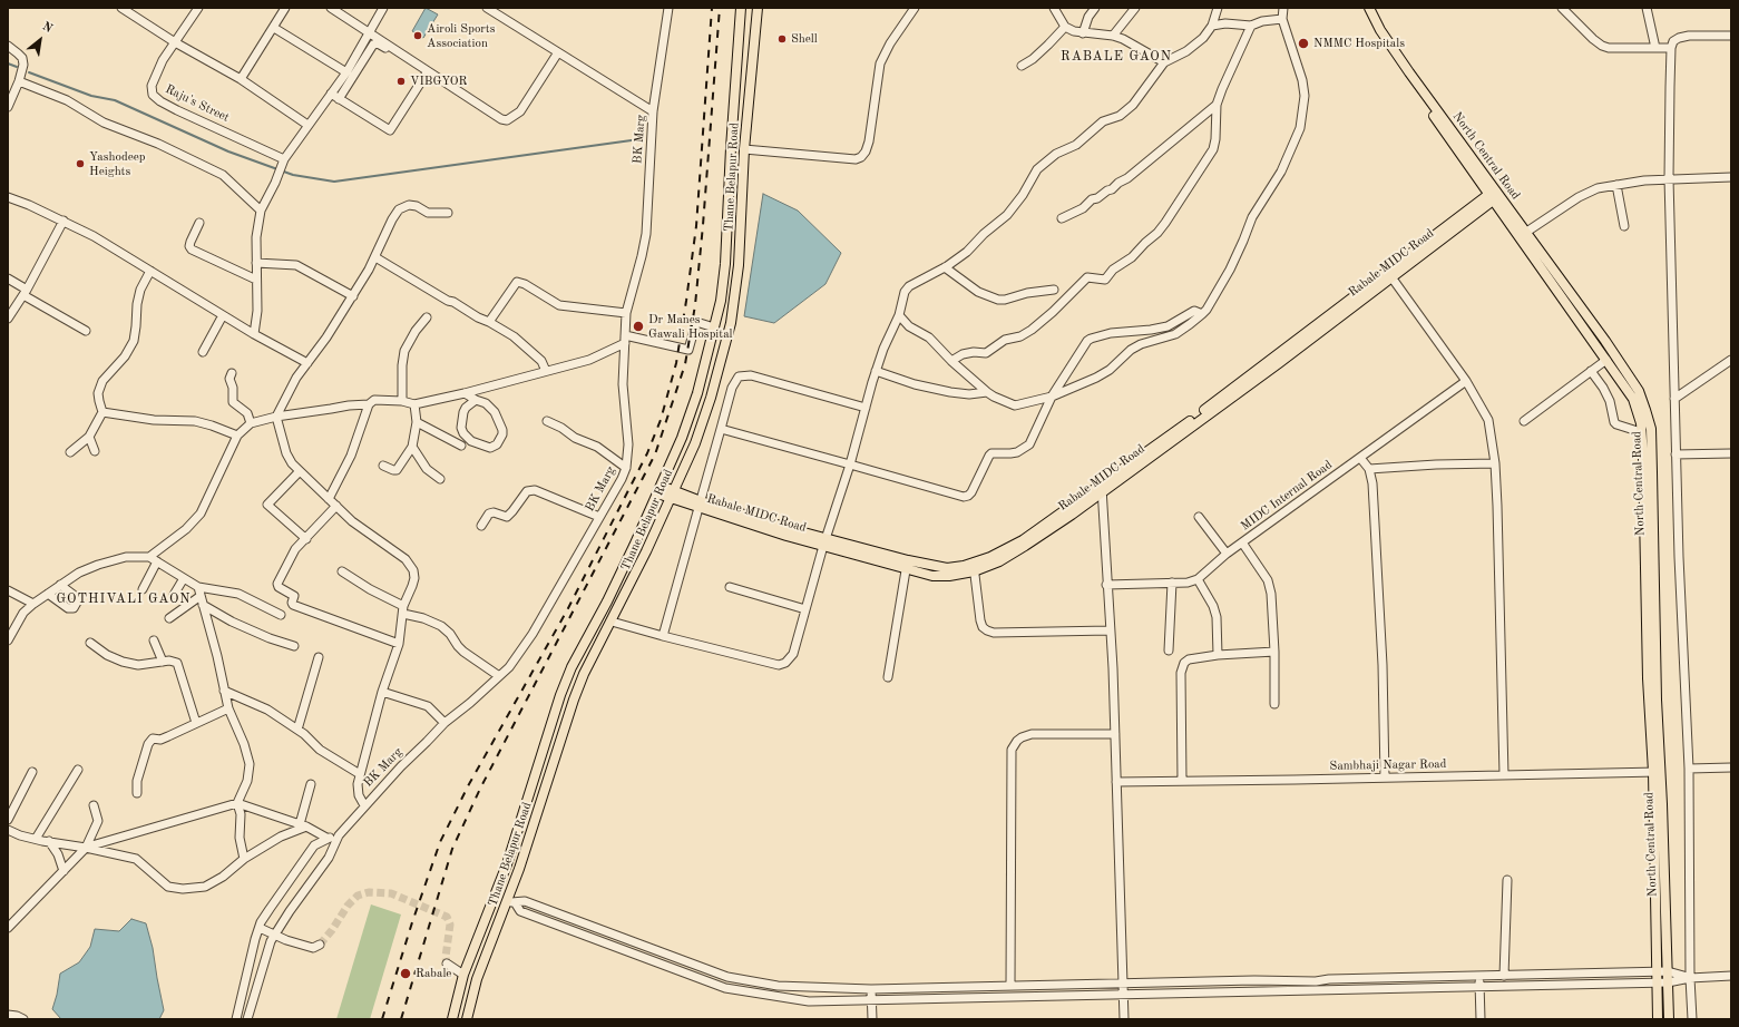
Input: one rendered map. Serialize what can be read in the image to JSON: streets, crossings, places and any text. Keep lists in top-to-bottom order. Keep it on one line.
{"streets":{"main road":["North Central Road","Thane Belapur Road","Rabale MIDC Road"],"street":["Raju's Street","BK Marg","MIDC Internal Road","Sambhaji Nagar Road"]},"crossings":[["North Central Road","Rabale MIDC Road"],["North Central Road","Sambhaji Nagar Road"],["Thane Belapur Road","Rabale MIDC Road"]],"districts":["RABALE GAON","GOTHIVALI GAON"],"places":["Airoli Sports Association","Shell","NMMC Hospitals","VIBGYOR","Yashodeep Heights","Dr Manes Gawali Hospital","Rabale"],"north":"top right"}
